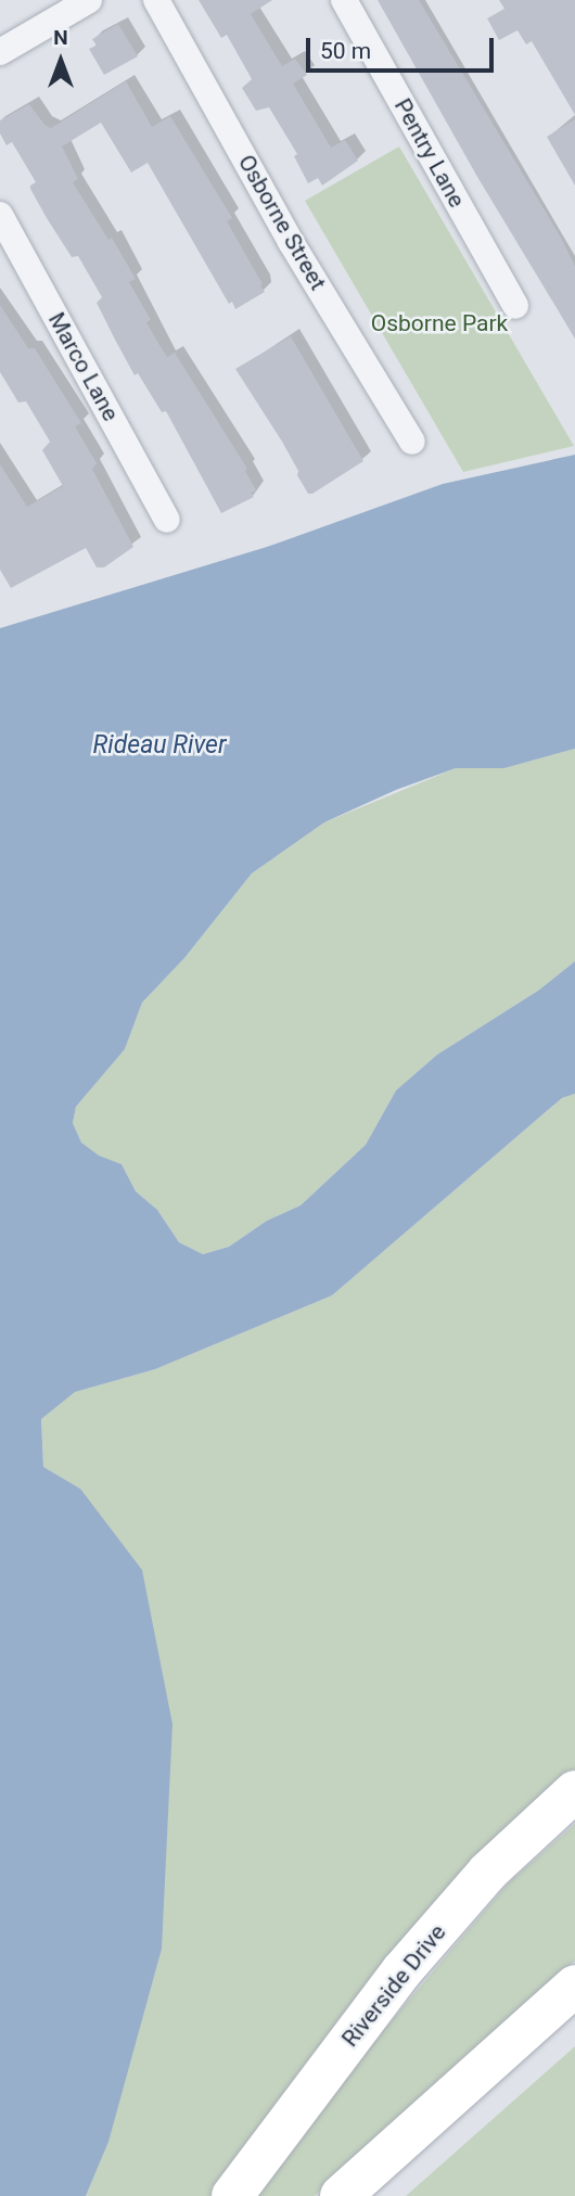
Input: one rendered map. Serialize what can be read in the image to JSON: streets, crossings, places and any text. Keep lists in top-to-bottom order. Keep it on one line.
{"streets":{"main road":["Riverside Drive"],"street":["Pentry Lane","Osborne Street","Marco Lane"]},"water":["Rideau River"],"parks":["Osborne Park"],"scale_bar":"50 m","north":"top"}
